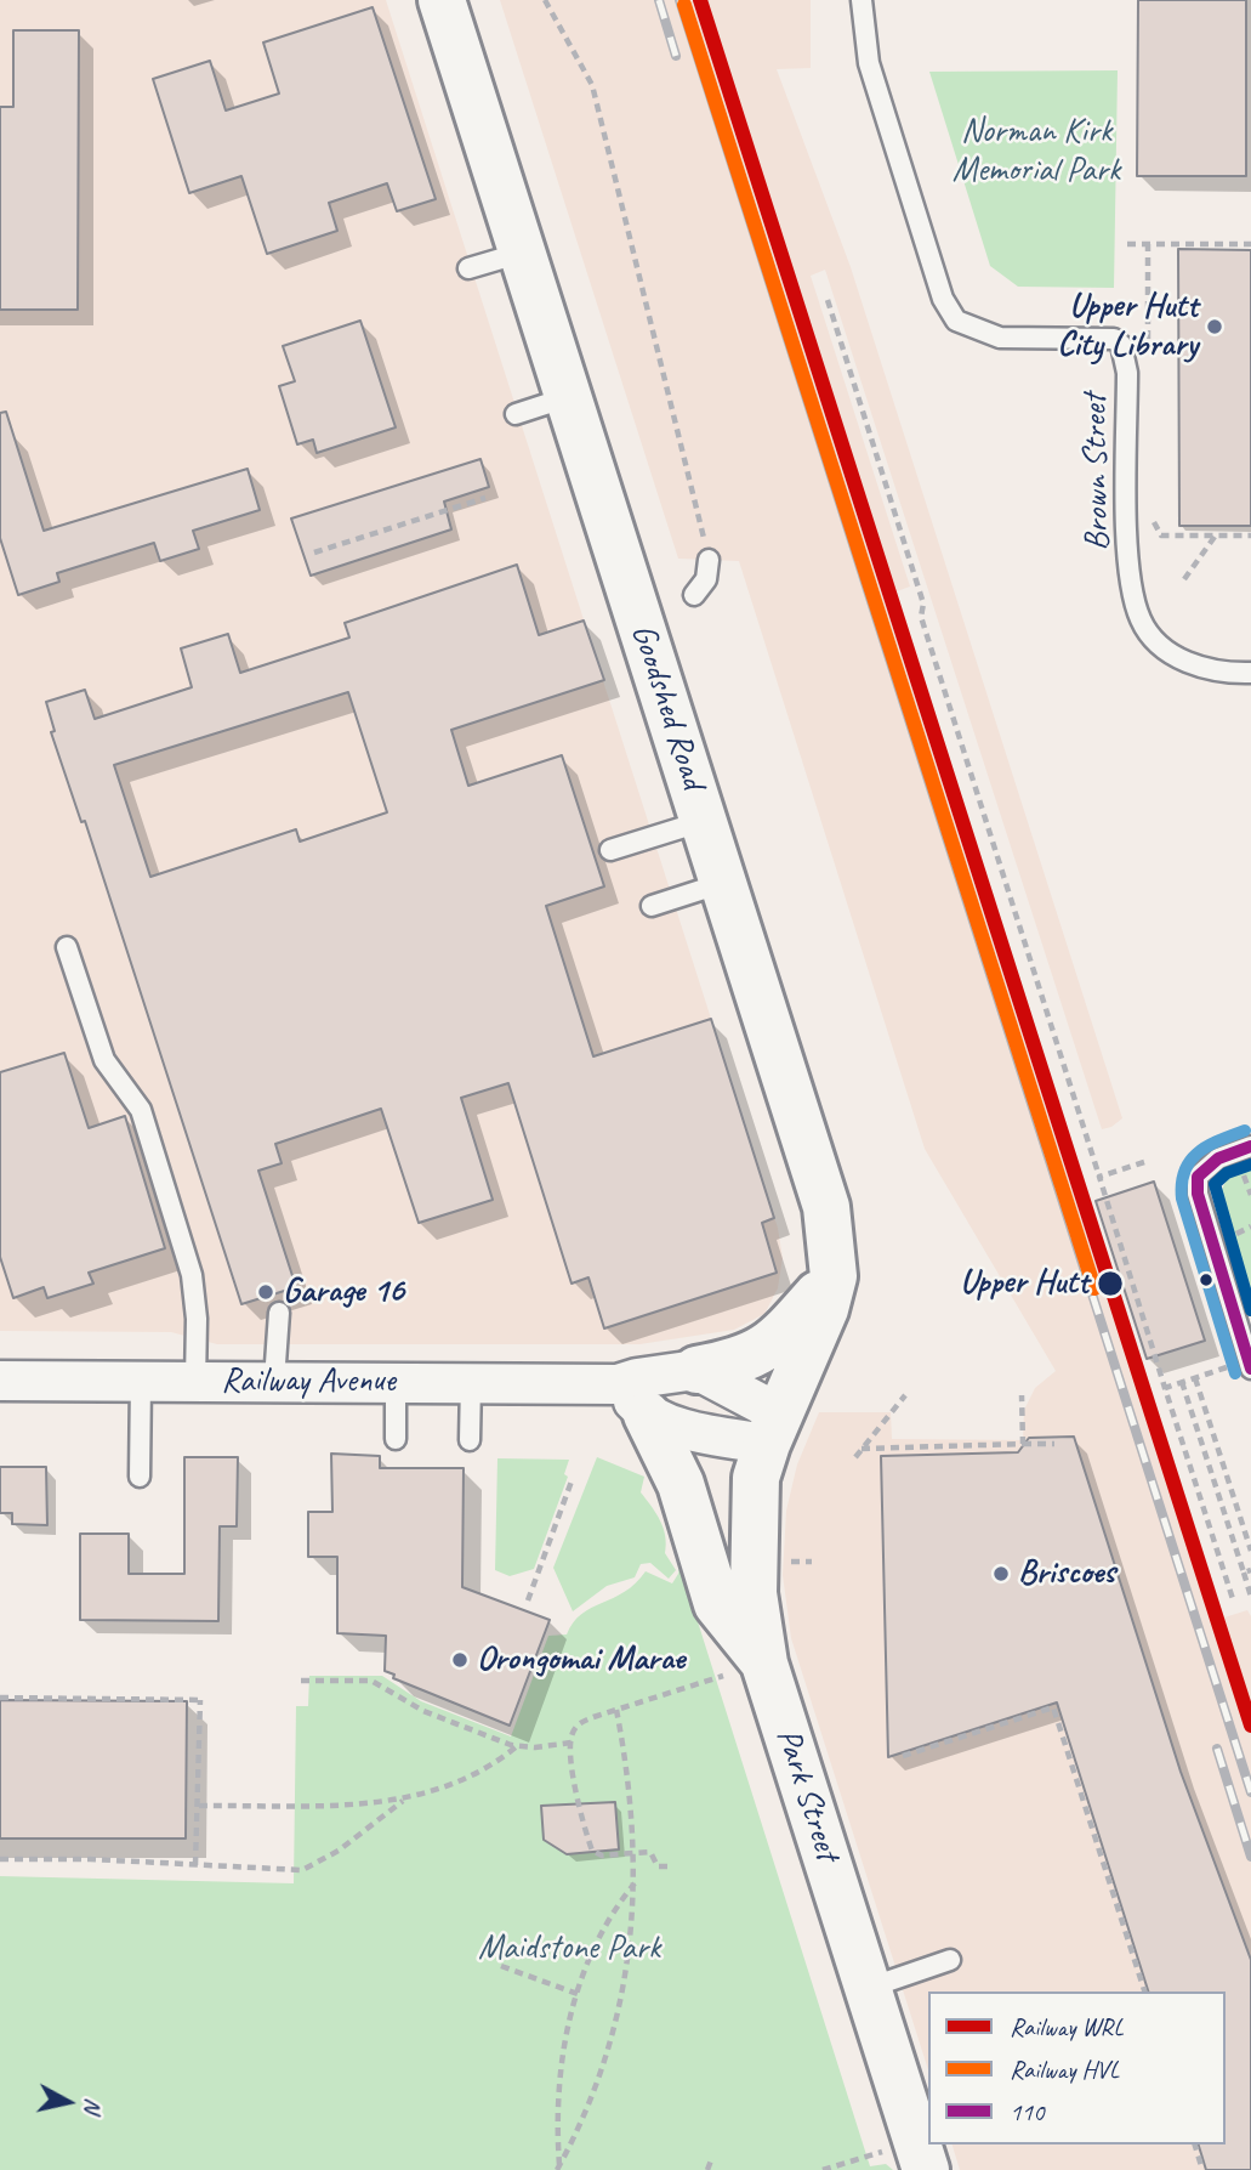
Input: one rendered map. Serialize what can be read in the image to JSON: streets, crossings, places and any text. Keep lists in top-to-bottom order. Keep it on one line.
{"streets":{"street":["Goodshed Road","Railway Avenue","Park Street"],"lane":["Brown Street"]},"crossings":[["Goodshed Road","Railway Avenue"],["Goodshed Road","Park Street"],["Railway Avenue","Park Street"]],"parks":["Norman Kirk Memorial Park","Maidstone Park"],"places":["Upper Hutt City Library","Upper Hutt","Garage 16","Briscoes","Orongomai Marae"],"lines":["rail line WRL","rail line HVL","transit line 110"],"legend":["Railway WRL","Railway HVL","110"],"north":"right"}
